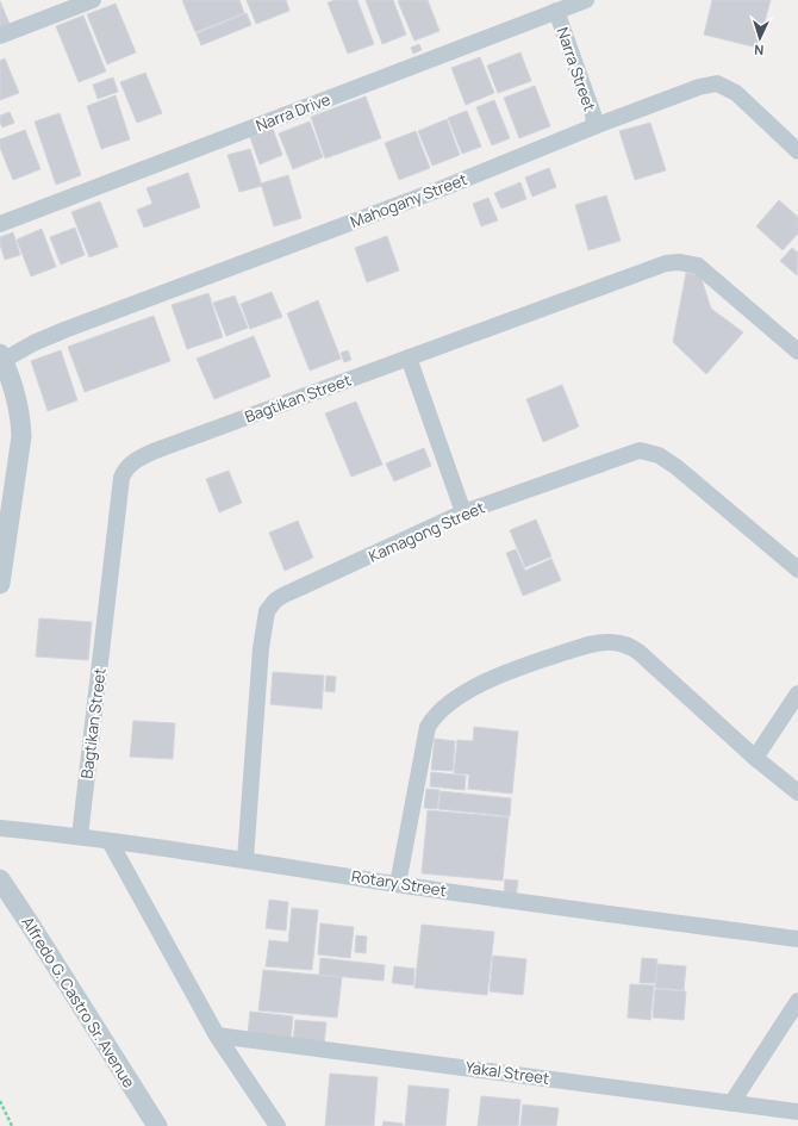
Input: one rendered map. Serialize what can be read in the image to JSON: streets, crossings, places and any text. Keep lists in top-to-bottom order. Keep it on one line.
{"streets":{"street":["Narra Street","Narra Drive","Mahogany Street","Bagtikan Street","Kamagong Street","Rotary Street","Alfredo G. Castro Sr. Avenue","Yakal Street"]},"crossings":[["Narra Street","Narra Drive"],["Narra Street","Mahogany Street"],["Bagtikan Street","Rotary Street"],["Kamagong Street","Rotary Street"]],"north":"bottom"}
